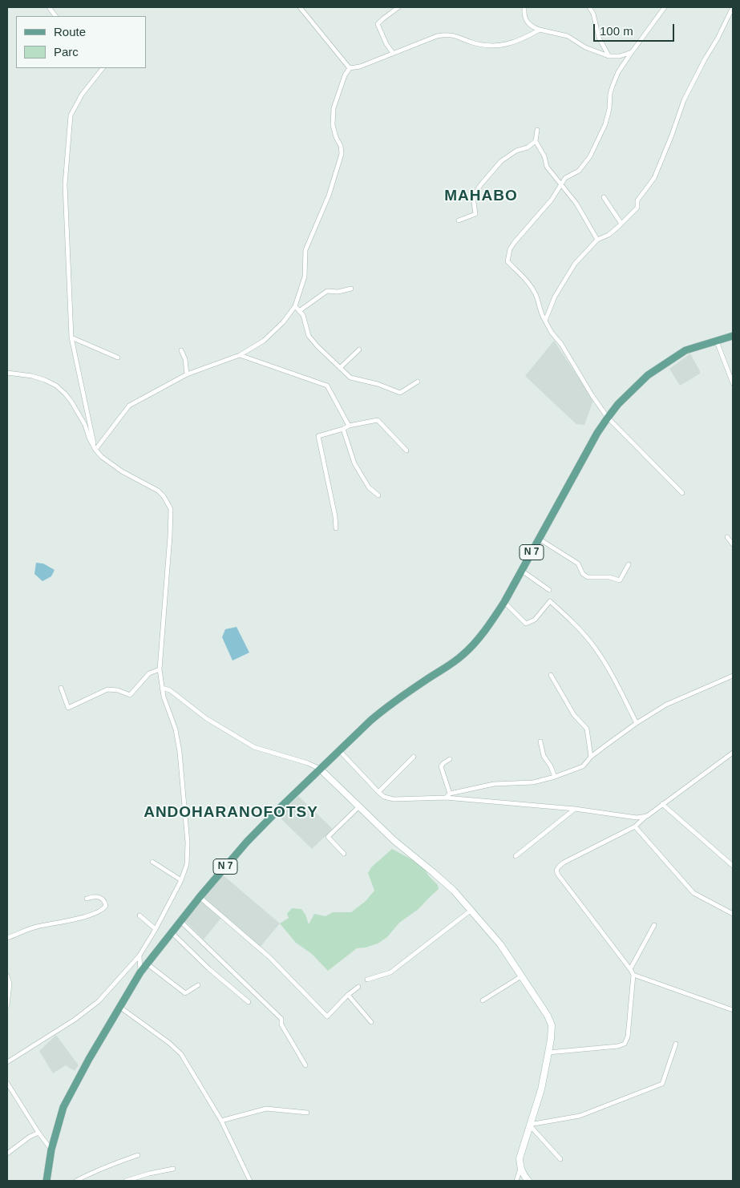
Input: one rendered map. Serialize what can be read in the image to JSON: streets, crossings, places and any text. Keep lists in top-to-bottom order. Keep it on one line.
{"streets":{"main road":["N 7"]},"districts":["MAHABO","ANDOHARANOFOTSY"],"legend":["Route","Parc"],"scale_bar":"100 m"}
